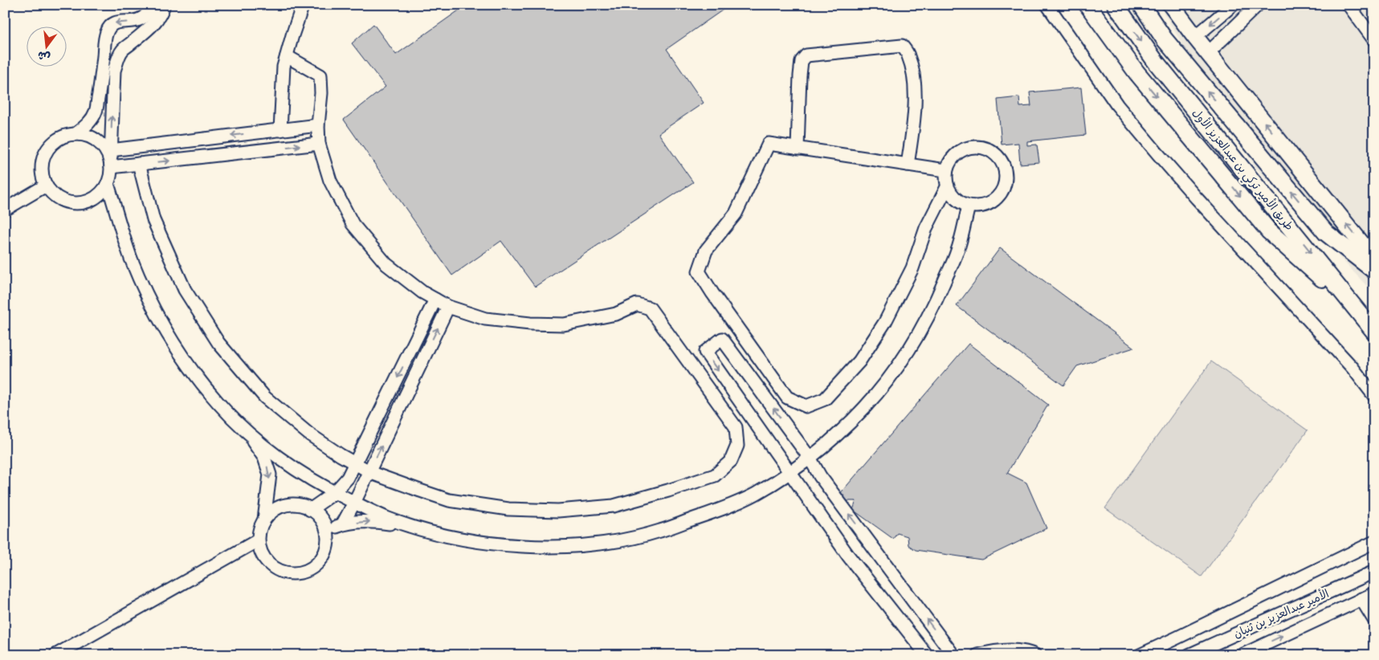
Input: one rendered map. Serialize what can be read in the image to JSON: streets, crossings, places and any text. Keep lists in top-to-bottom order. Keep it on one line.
{"streets":{"main road":["طريق الأمير تركي بن عبدالعزيز الأول"],"street":["الأمير عبدالعزيز بن ثنيان"]},"north":"bottom"}
